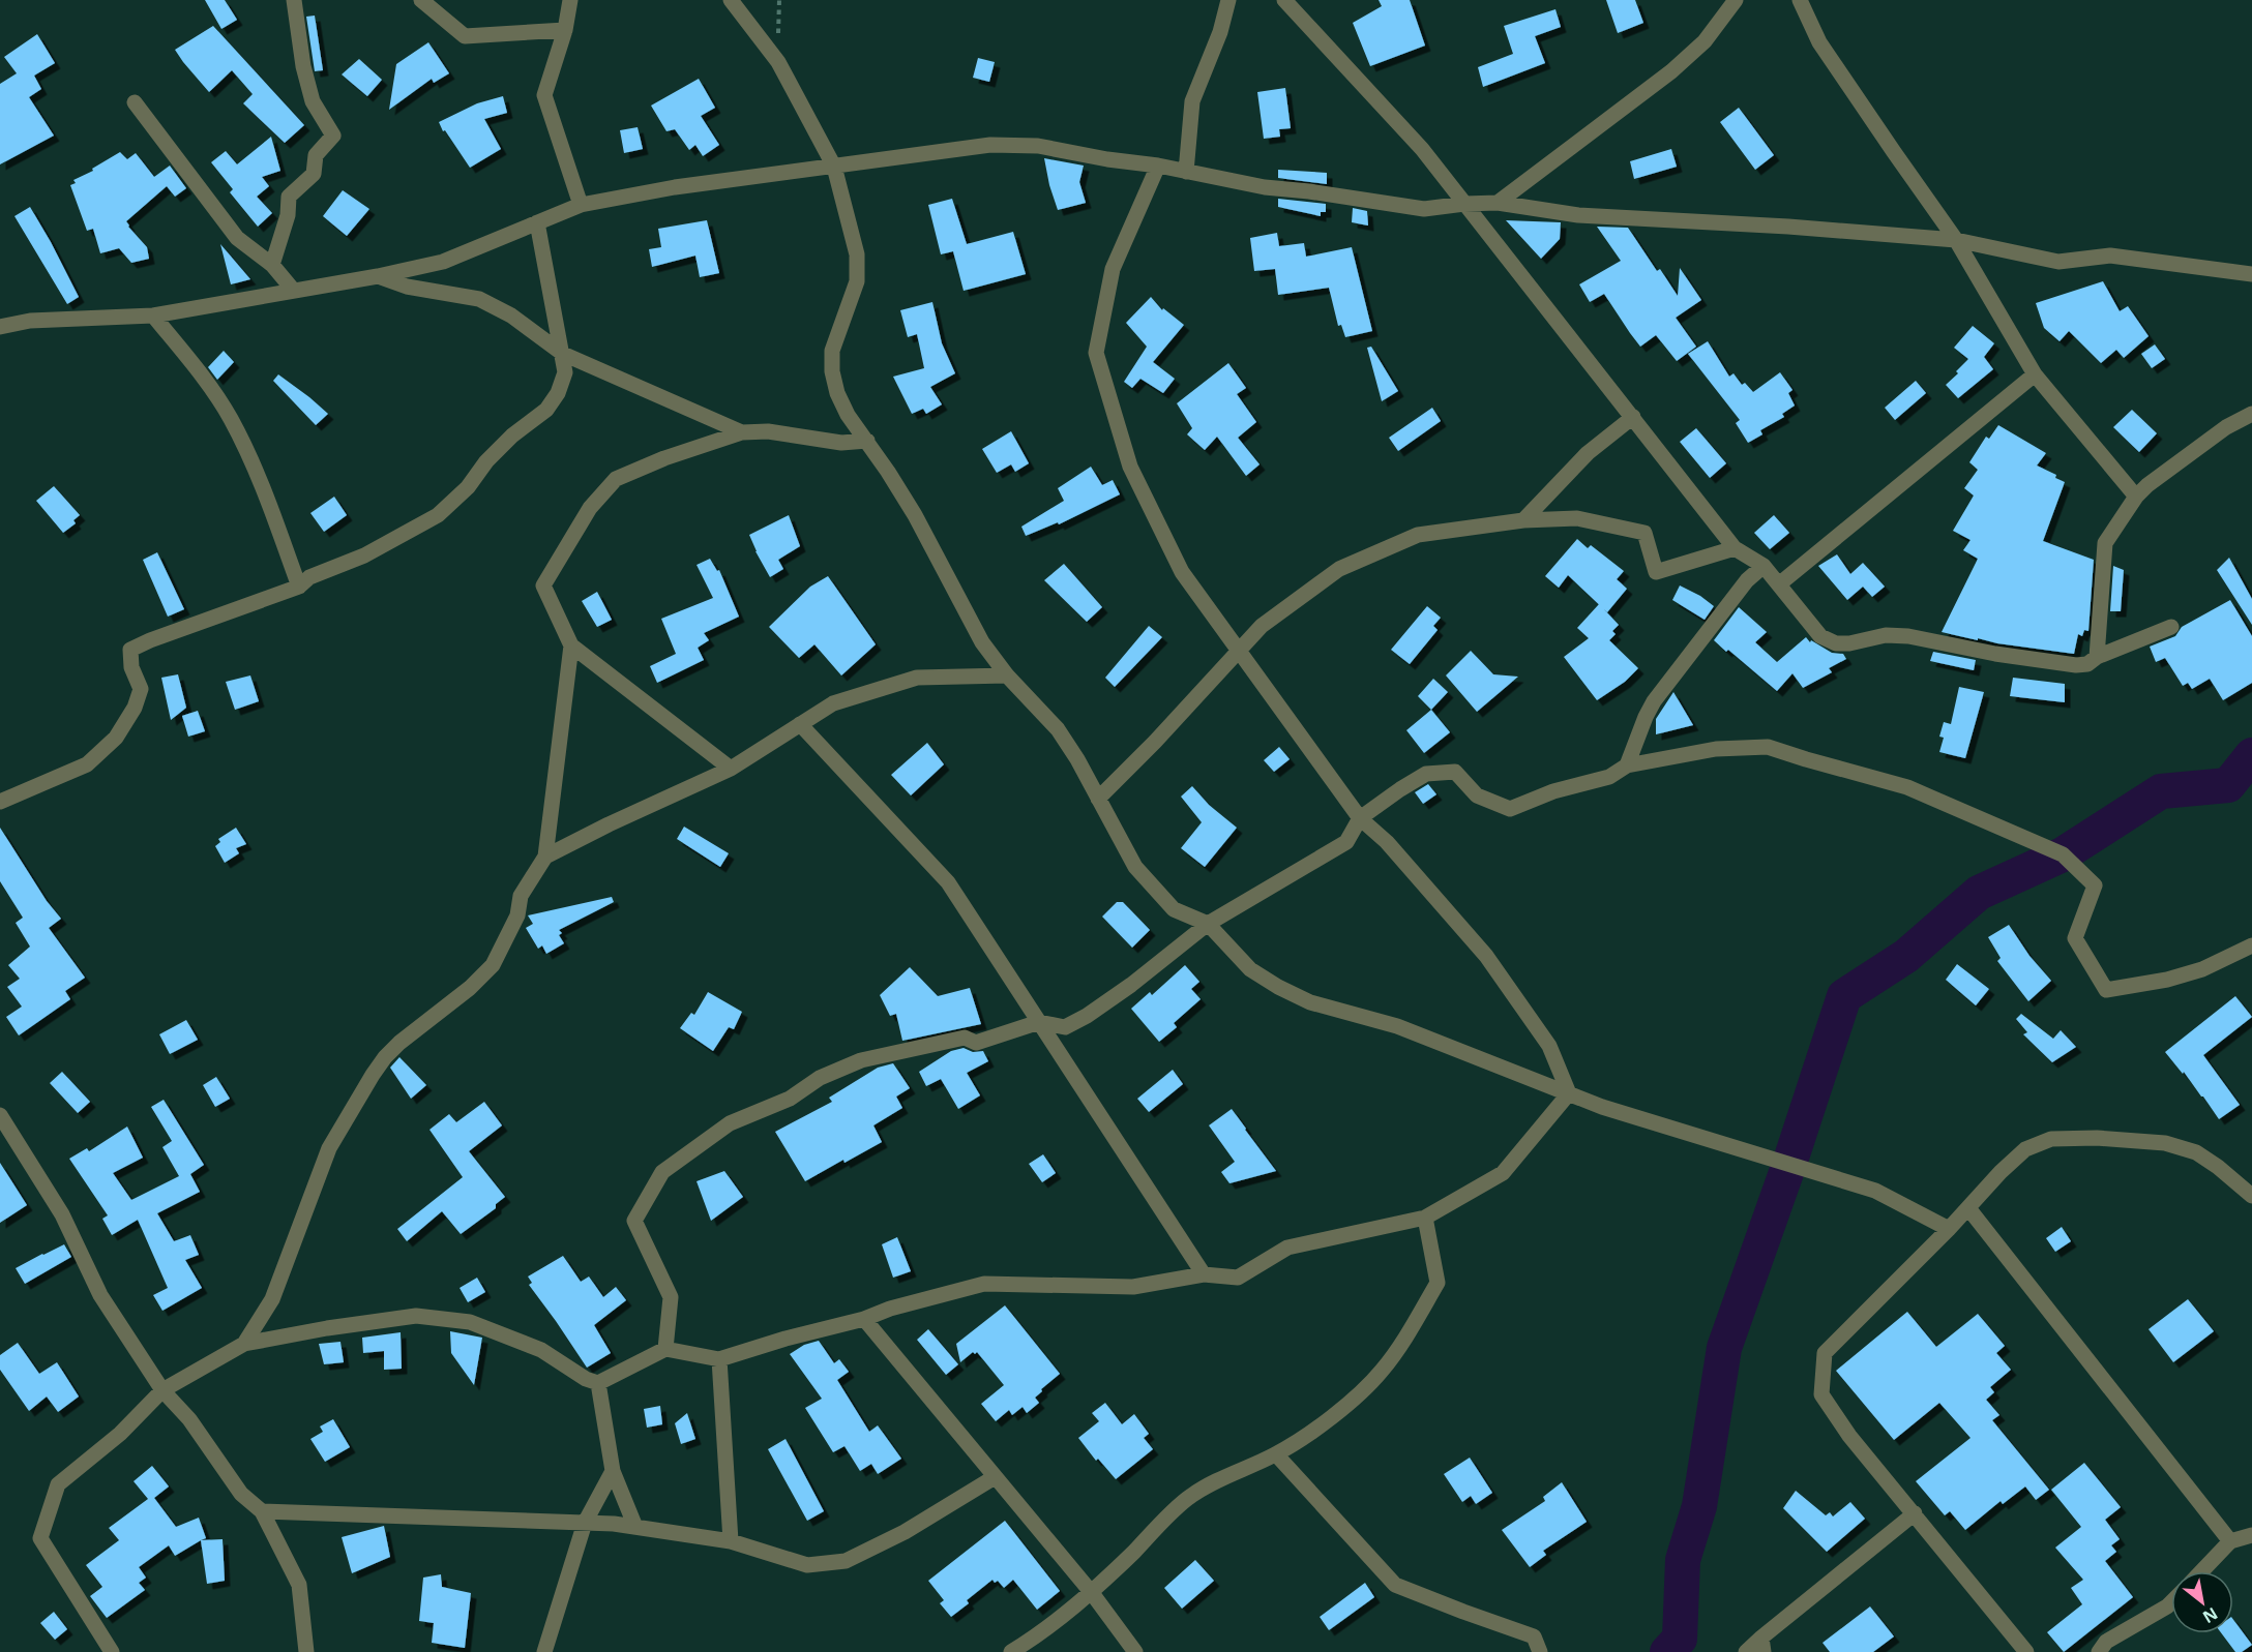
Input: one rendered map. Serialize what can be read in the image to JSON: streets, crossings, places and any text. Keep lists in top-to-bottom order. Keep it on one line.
{"north":"bottom right"}
